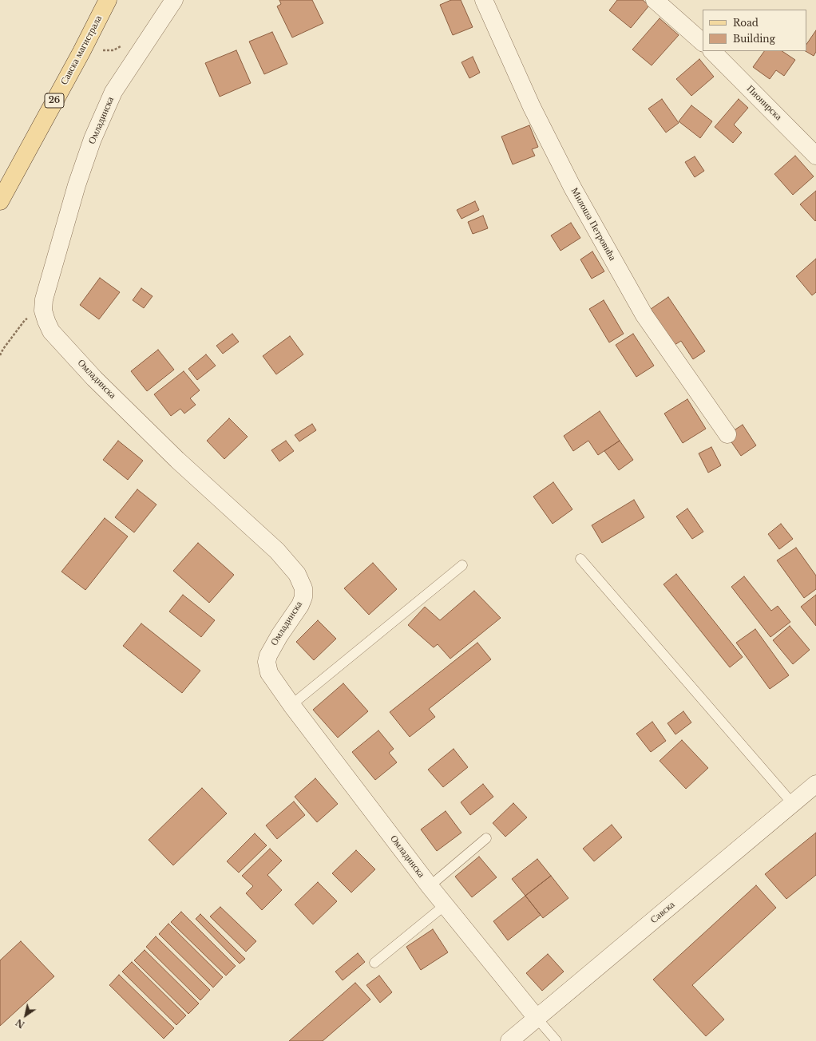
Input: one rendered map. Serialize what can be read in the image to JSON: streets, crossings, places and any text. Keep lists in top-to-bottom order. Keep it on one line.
{"streets":{"main road":["Савска магистрала","26"],"street":["Пионирска","Омладинска","Милоша Петровића","Савска"]},"crossings":[["Омладинска","Савска"]],"legend":["Road","Building"],"north":"bottom left"}
